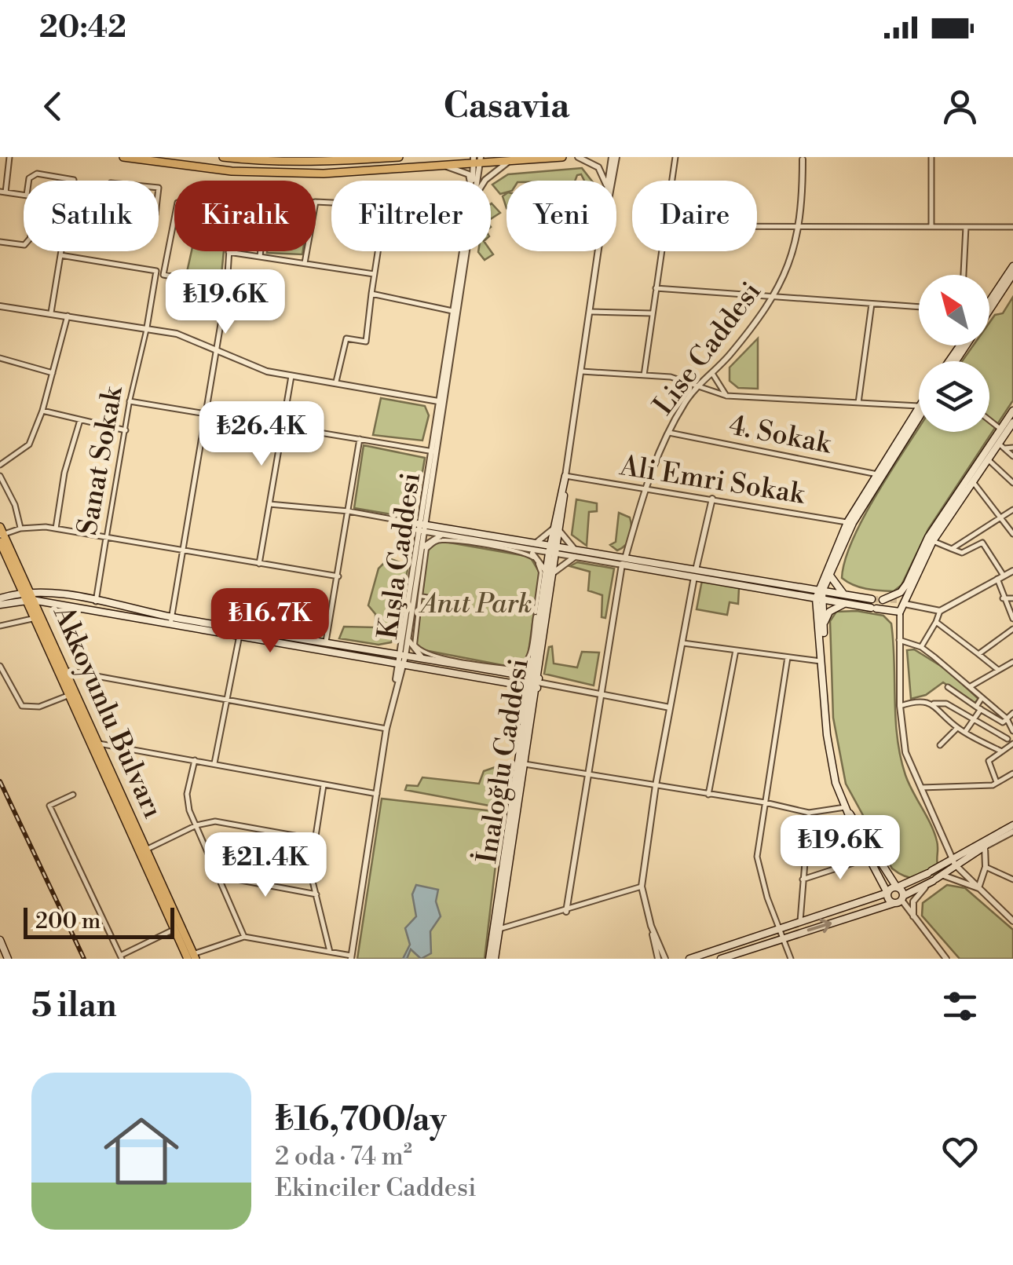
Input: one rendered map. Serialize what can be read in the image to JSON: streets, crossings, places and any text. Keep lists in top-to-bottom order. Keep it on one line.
{"streets":{"main road":["Akkoyunlu Bulvarı","İnaloğlu Caddesi"],"street":["Lise Caddesi","4. Sokak","Sanat Sokak","Ali Emri Sokak","Kışla Caddesi"]},"crossings":[["Lise Caddesi","4. Sokak"],["Lise Caddesi","Ali Emri Sokak"]],"parks":["Anıt Park"],"scale_bar":"200 m","north":"top left","page":{"status":"20:42","header":"Casavia","chip":["Satılık","Kiralık","Filtreler","Yeni","Daire"],"price":["₺19.6K","₺26.4K","₺16.7K","₺19.6K","₺21.4K"],"scale":"200 m","heading":"5 ilan","list":[{"name":"₺16,700/ay","note":"2 oda · 74 m² · Ekinciler Caddesi"}]}}
